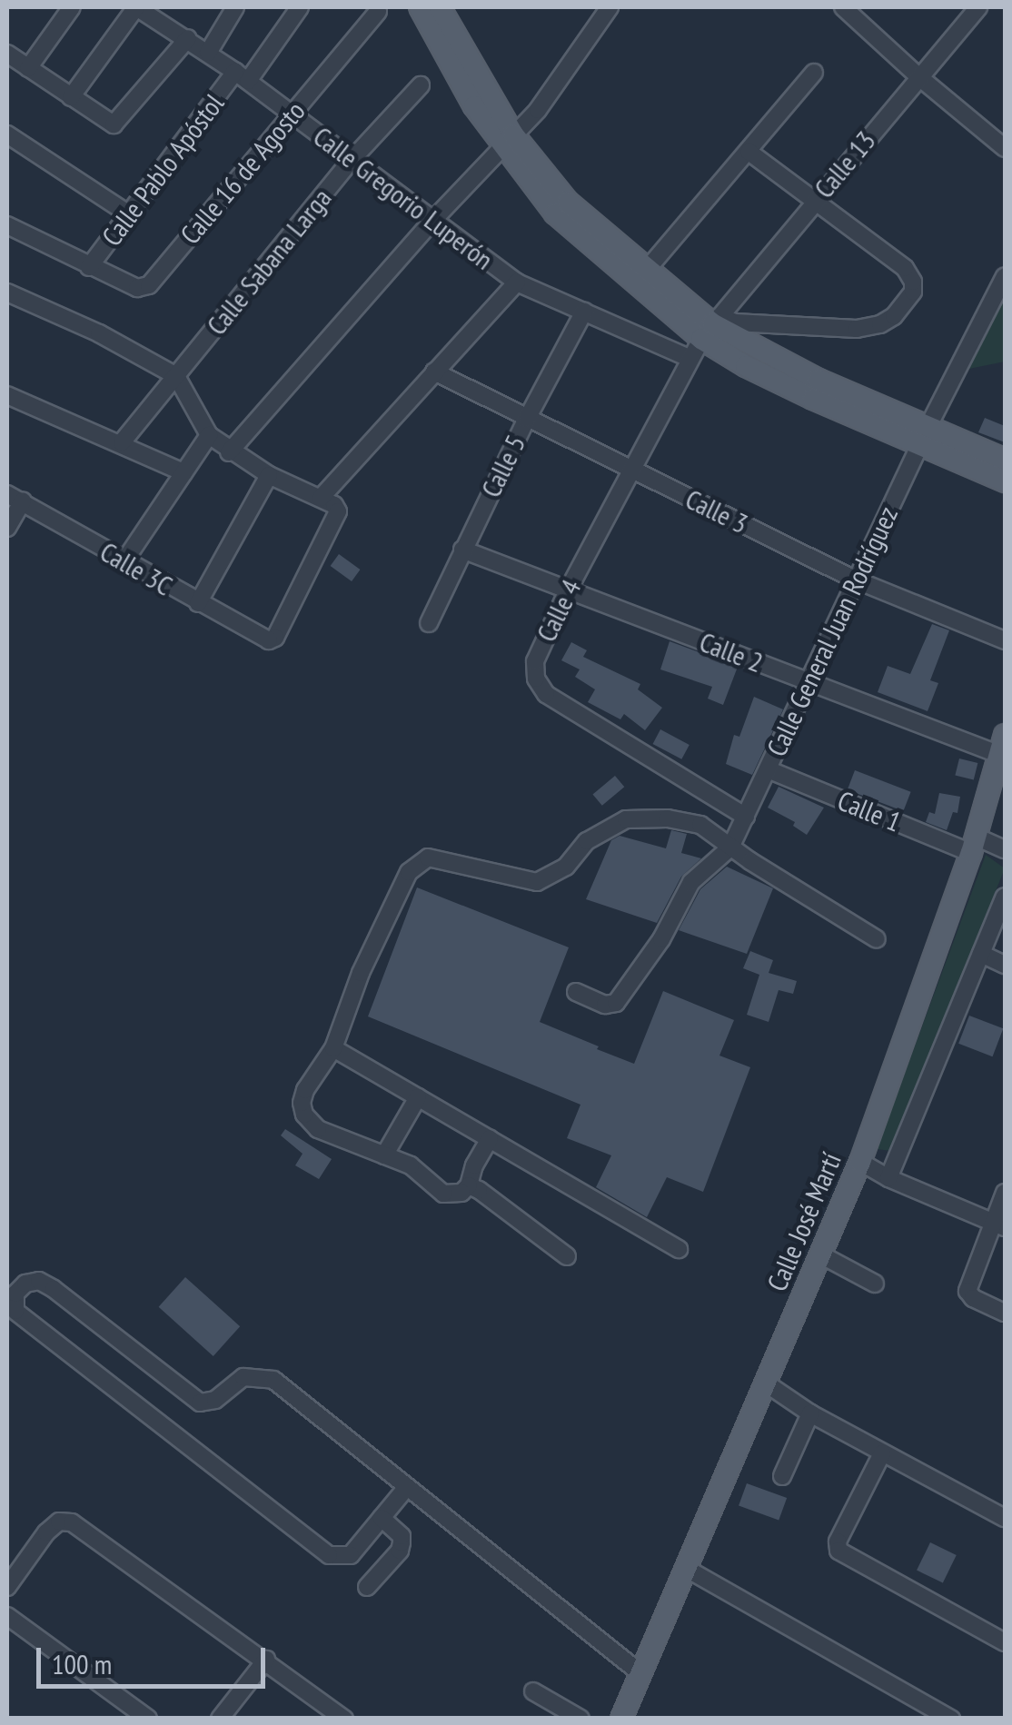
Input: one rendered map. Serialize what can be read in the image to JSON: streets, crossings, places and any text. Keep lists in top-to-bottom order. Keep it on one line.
{"streets":{"main road":["Calle José Martí"],"street":["Calle 13","Calle Pablo Apóstol","Calle 16 de Agosto","Calle Gregorio Luperón","Calle Sabana Larga","Calle 5","Calle 3","Calle 3C","Calle 4","Calle General Juan Rodríguez","Calle 2","Calle 1"]},"crossings":[["Calle 13","Calle 4"],["Calle Pablo Apóstol","Calle 16 de Agosto"],["Calle Pablo Apóstol","Calle Gregorio Luperón"],["Calle 16 de Agosto","Calle Gregorio Luperón"],["Calle Gregorio Luperón","Calle Sabana Larga"],["Calle Gregorio Luperón","Calle 5"],["Calle Gregorio Luperón","Calle 4"],["Calle 5","Calle 3"],["Calle 5","Calle 2"],["Calle 3","Calle 4"],["Calle 3","Calle General Juan Rodríguez"],["Calle 4","Calle General Juan Rodríguez"],["Calle 4","Calle 2"],["Calle General Juan Rodríguez","Calle 2"],["Calle General Juan Rodríguez","Calle 1"],["Calle 2","Calle José Martí"],["Calle 1","Calle José Martí"]],"scale_bar":"100 m"}
